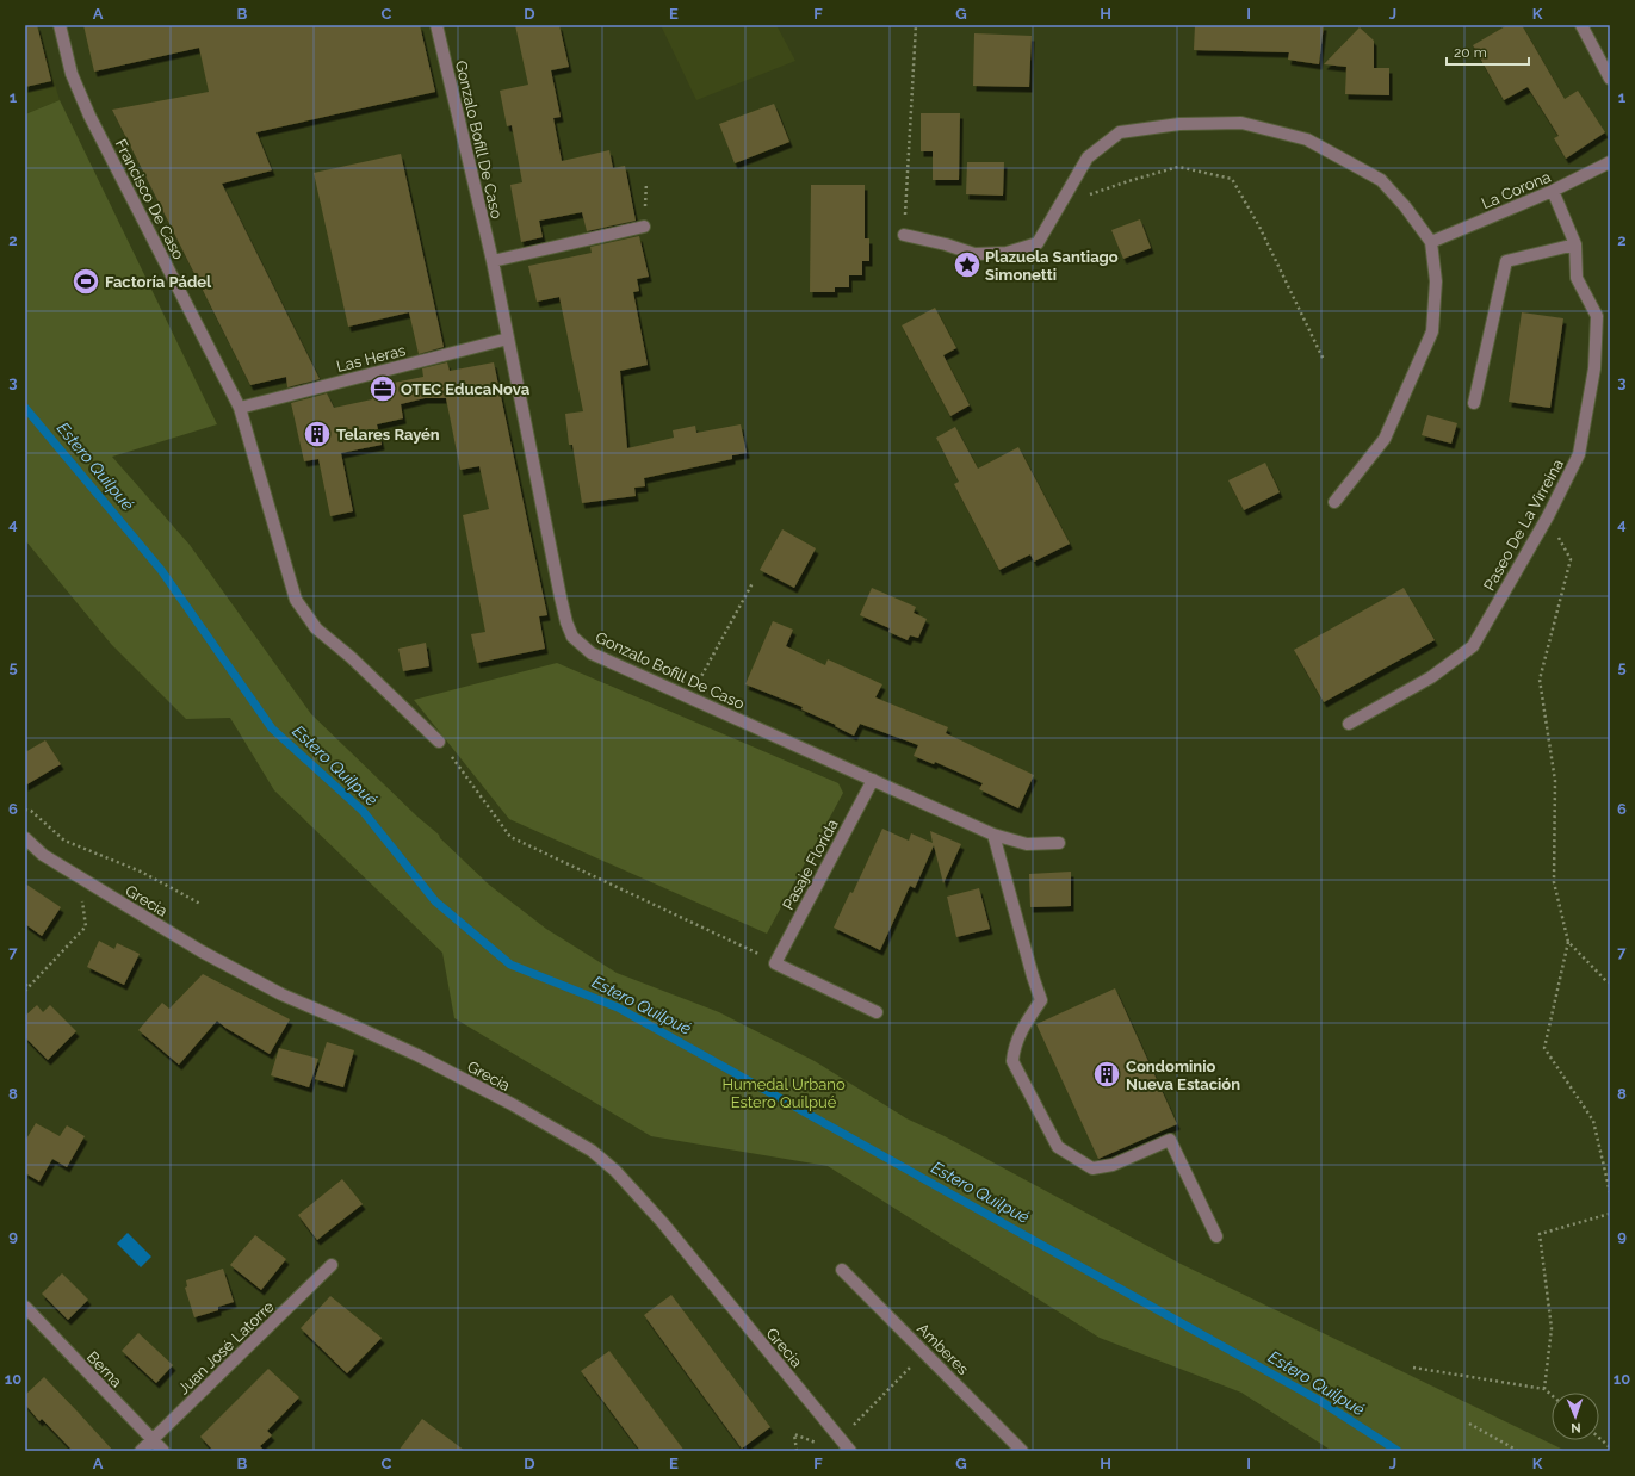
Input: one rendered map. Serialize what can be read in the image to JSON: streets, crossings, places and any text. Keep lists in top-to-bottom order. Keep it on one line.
{"streets":{"street":["Gonzalo Bofill De Caso","La Corona","Francisco De Caso","Las Heras","Paseo De La Virreina","Pasaje Florida","Grecia","Juan José Latorre","Amberes","Berna"]},"crossings":[["Gonzalo Bofill De Caso","Las Heras"],["Gonzalo Bofill De Caso","Pasaje Florida"],["La Corona","Paseo De La Virreina"],["Francisco De Caso","Las Heras"],["Juan José Latorre","Berna"]],"water":["Estero Quilpué"],"parks":["Humedal Urbano Estero Quilpué"],"places":{"place":["Plazuela Santiago Simonetti"],"sports":["Factoría Pádel"],"office":["OTEC EducaNova"],"building":["Telares Rayén","Condominio Nueva Estación"]},"scale_bar":"20 m","north":"bottom","grid":{"columns":["A","B","C","D","E","F","G","H","I","J","K"],"rows":["1","2","3","4","5","6","7","8","9","10"]}}
